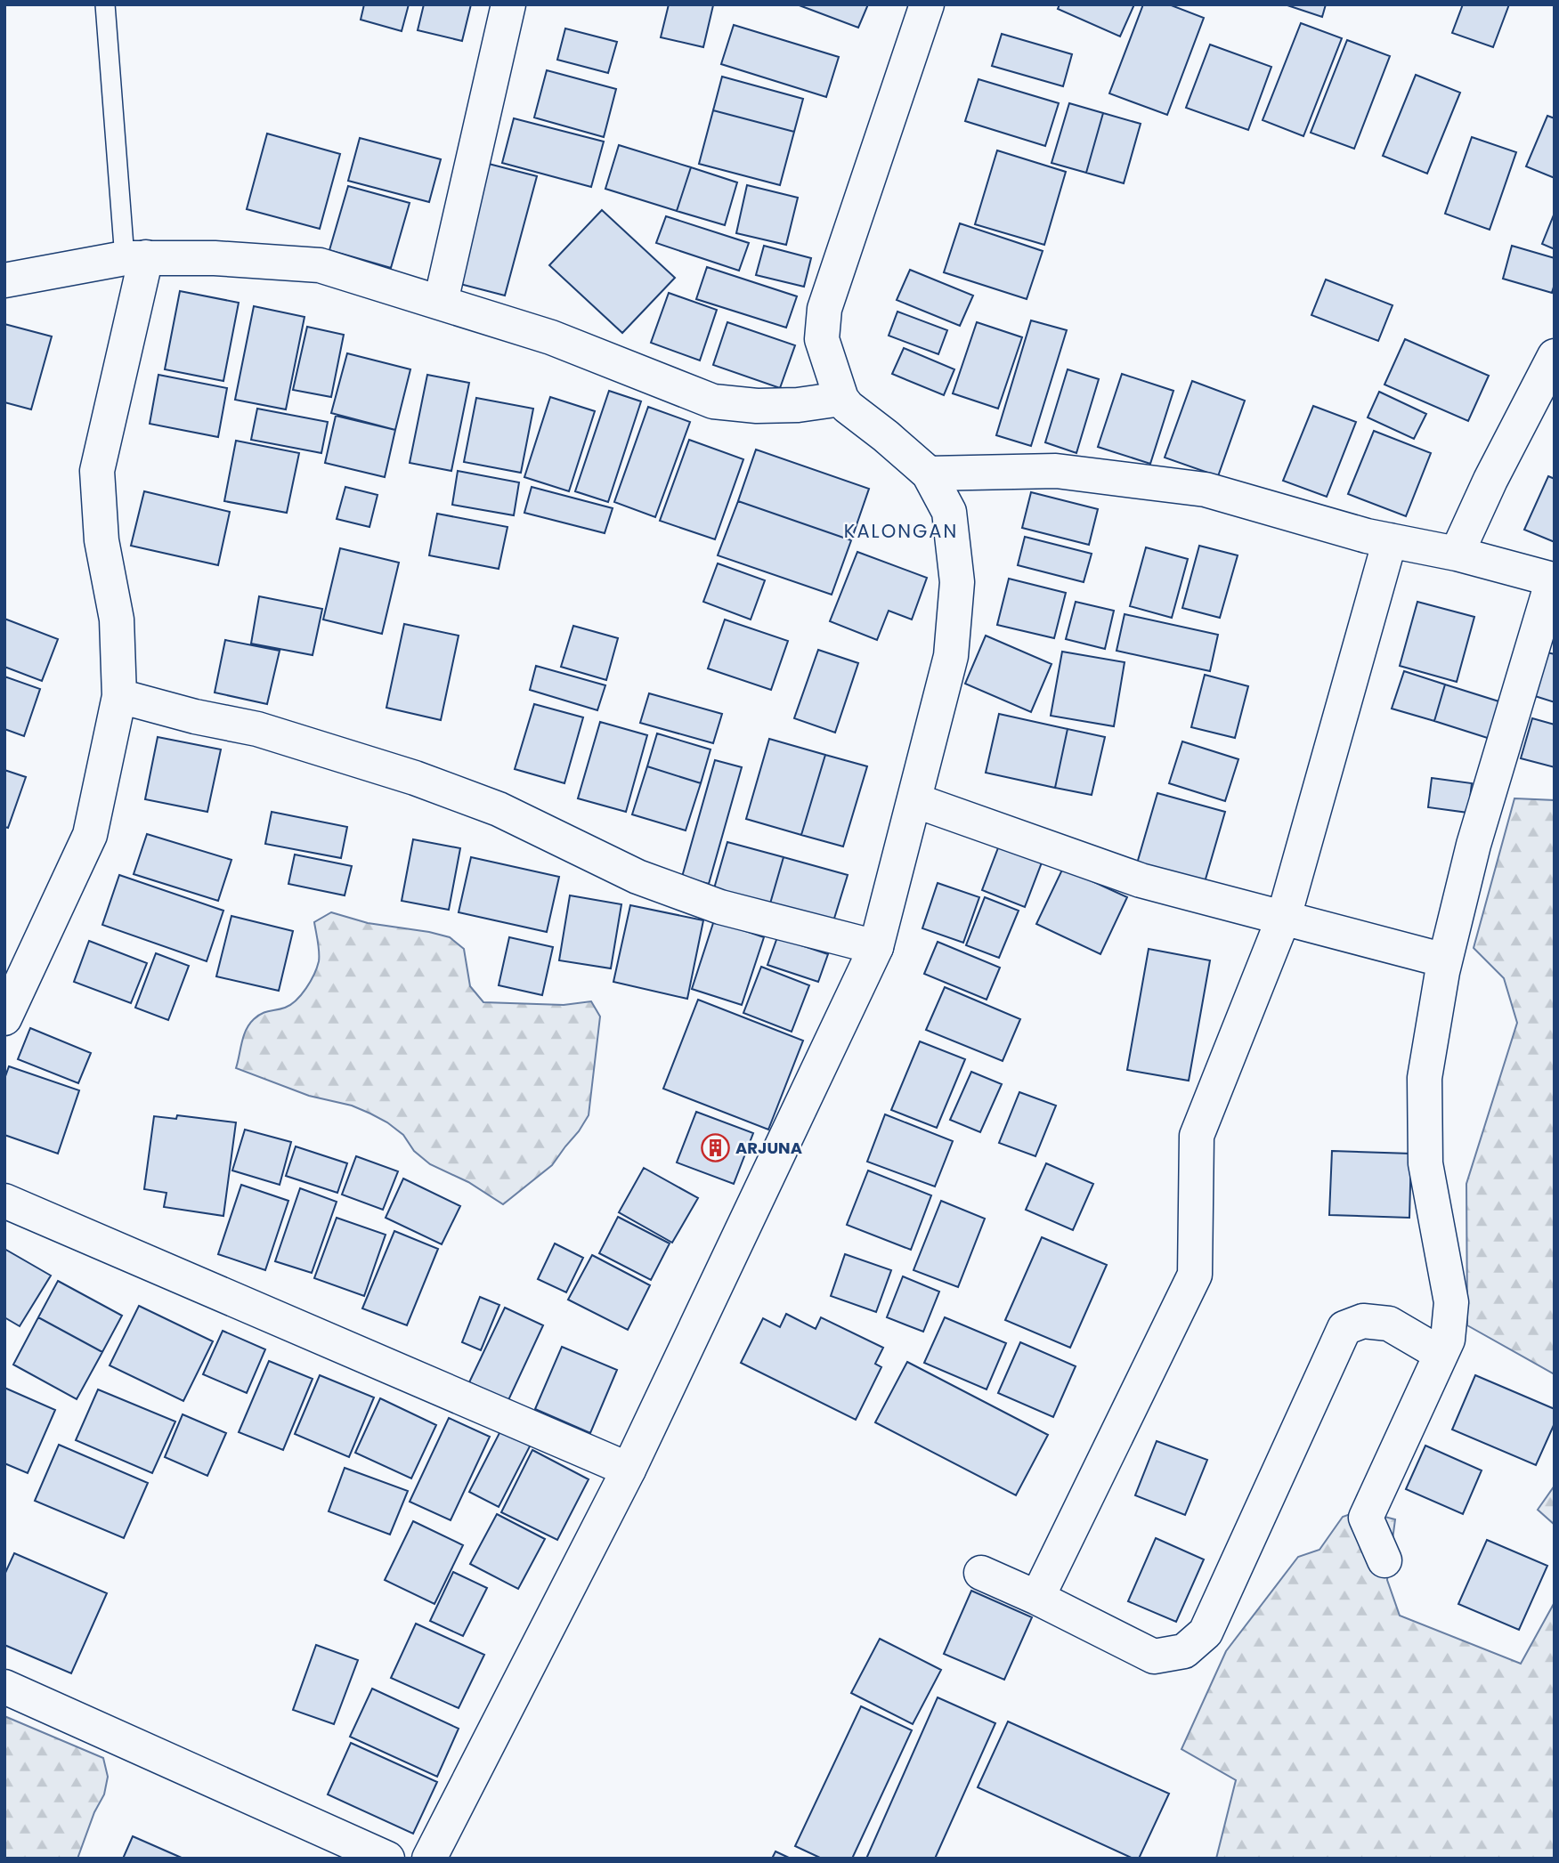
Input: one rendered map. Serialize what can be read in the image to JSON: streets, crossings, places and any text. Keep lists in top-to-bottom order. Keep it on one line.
{"districts":["KALONGAN"],"places":{"building":["ARJUNA"]}}
